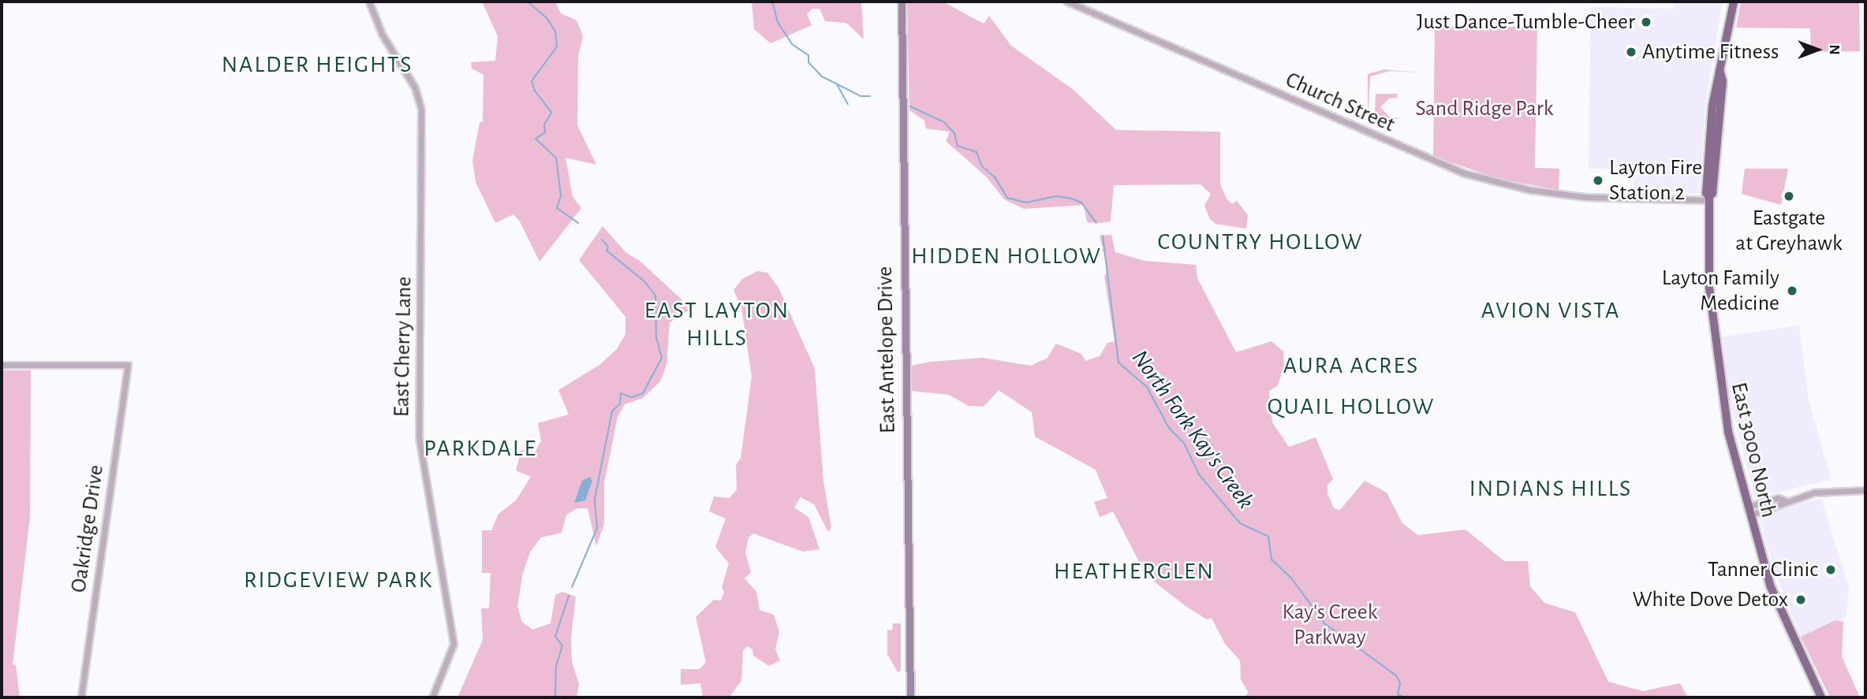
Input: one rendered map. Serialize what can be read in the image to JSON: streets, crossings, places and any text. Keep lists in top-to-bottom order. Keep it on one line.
{"streets":{"main road":["East Antelope Drive","East 3000 North"],"street":["Church Street","East Cherry Lane","Oakridge Drive"]},"crossings":[["Church Street","East 3000 North"]],"districts":["NALDER HEIGHTS","COUNTRY HOLLOW","HIDDEN HOLLOW","EAST LAYTON HILLS","AVION VISTA","AURA ACRES","QUAIL HOLLOW","PARKDALE","INDIANS HILLS","HEATHERGLEN","RIDGEVIEW PARK"],"water":["North Fork Kay's Creek"],"parks":["Sand Ridge Park","Kay's Creek Parkway"],"places":["Just Dance-Tumble-Cheer","Anytime Fitness","Layton Fire Station 2","Eastgate at Greyhawk","Layton Family Medicine","Tanner Clinic","White Dove Detox"],"north":"right"}
